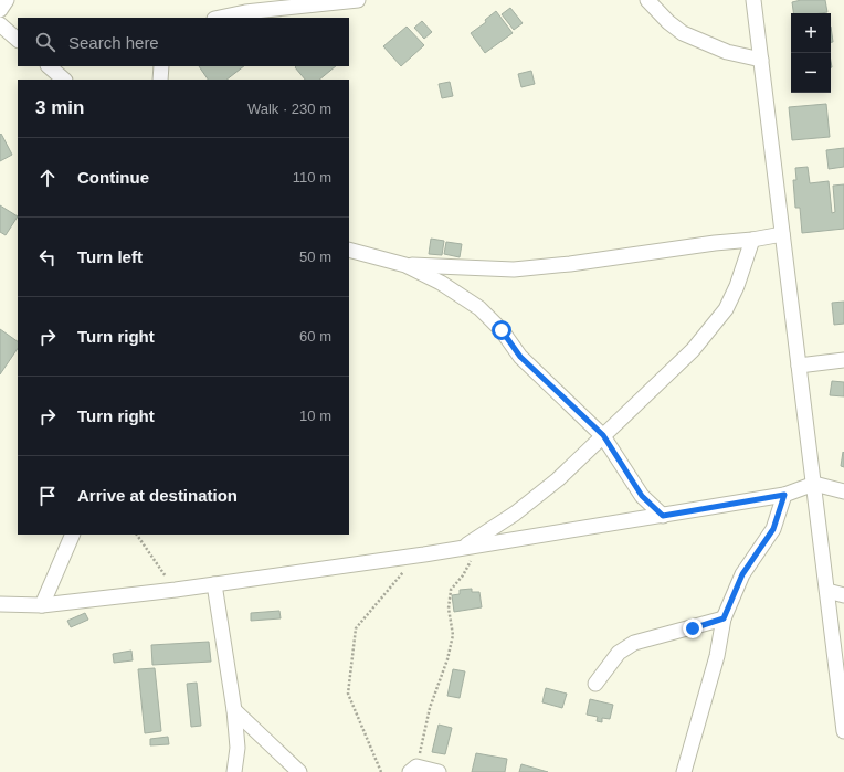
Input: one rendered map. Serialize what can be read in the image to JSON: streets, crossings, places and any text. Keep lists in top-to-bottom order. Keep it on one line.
{"page":{"map_buttons":["+","−"],"search":"Search here","heading":["3 min","Walk · 230 m"],"list":[["Continue","110 m"],["Turn left","50 m"],["Turn right","60 m"],["Turn right","10 m"],"Arrive at destination"]}}
